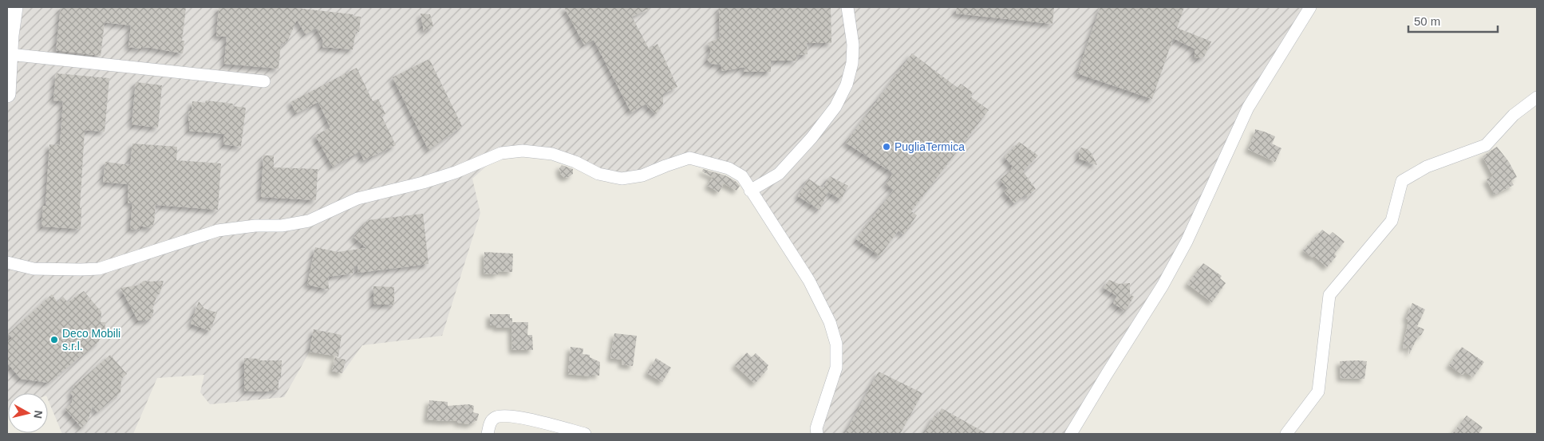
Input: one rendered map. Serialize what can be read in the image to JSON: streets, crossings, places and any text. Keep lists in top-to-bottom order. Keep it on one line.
{"places":["PugliaTermica","Deco Mobili s.r.l."],"scale_bar":"50 m","north":"right"}
